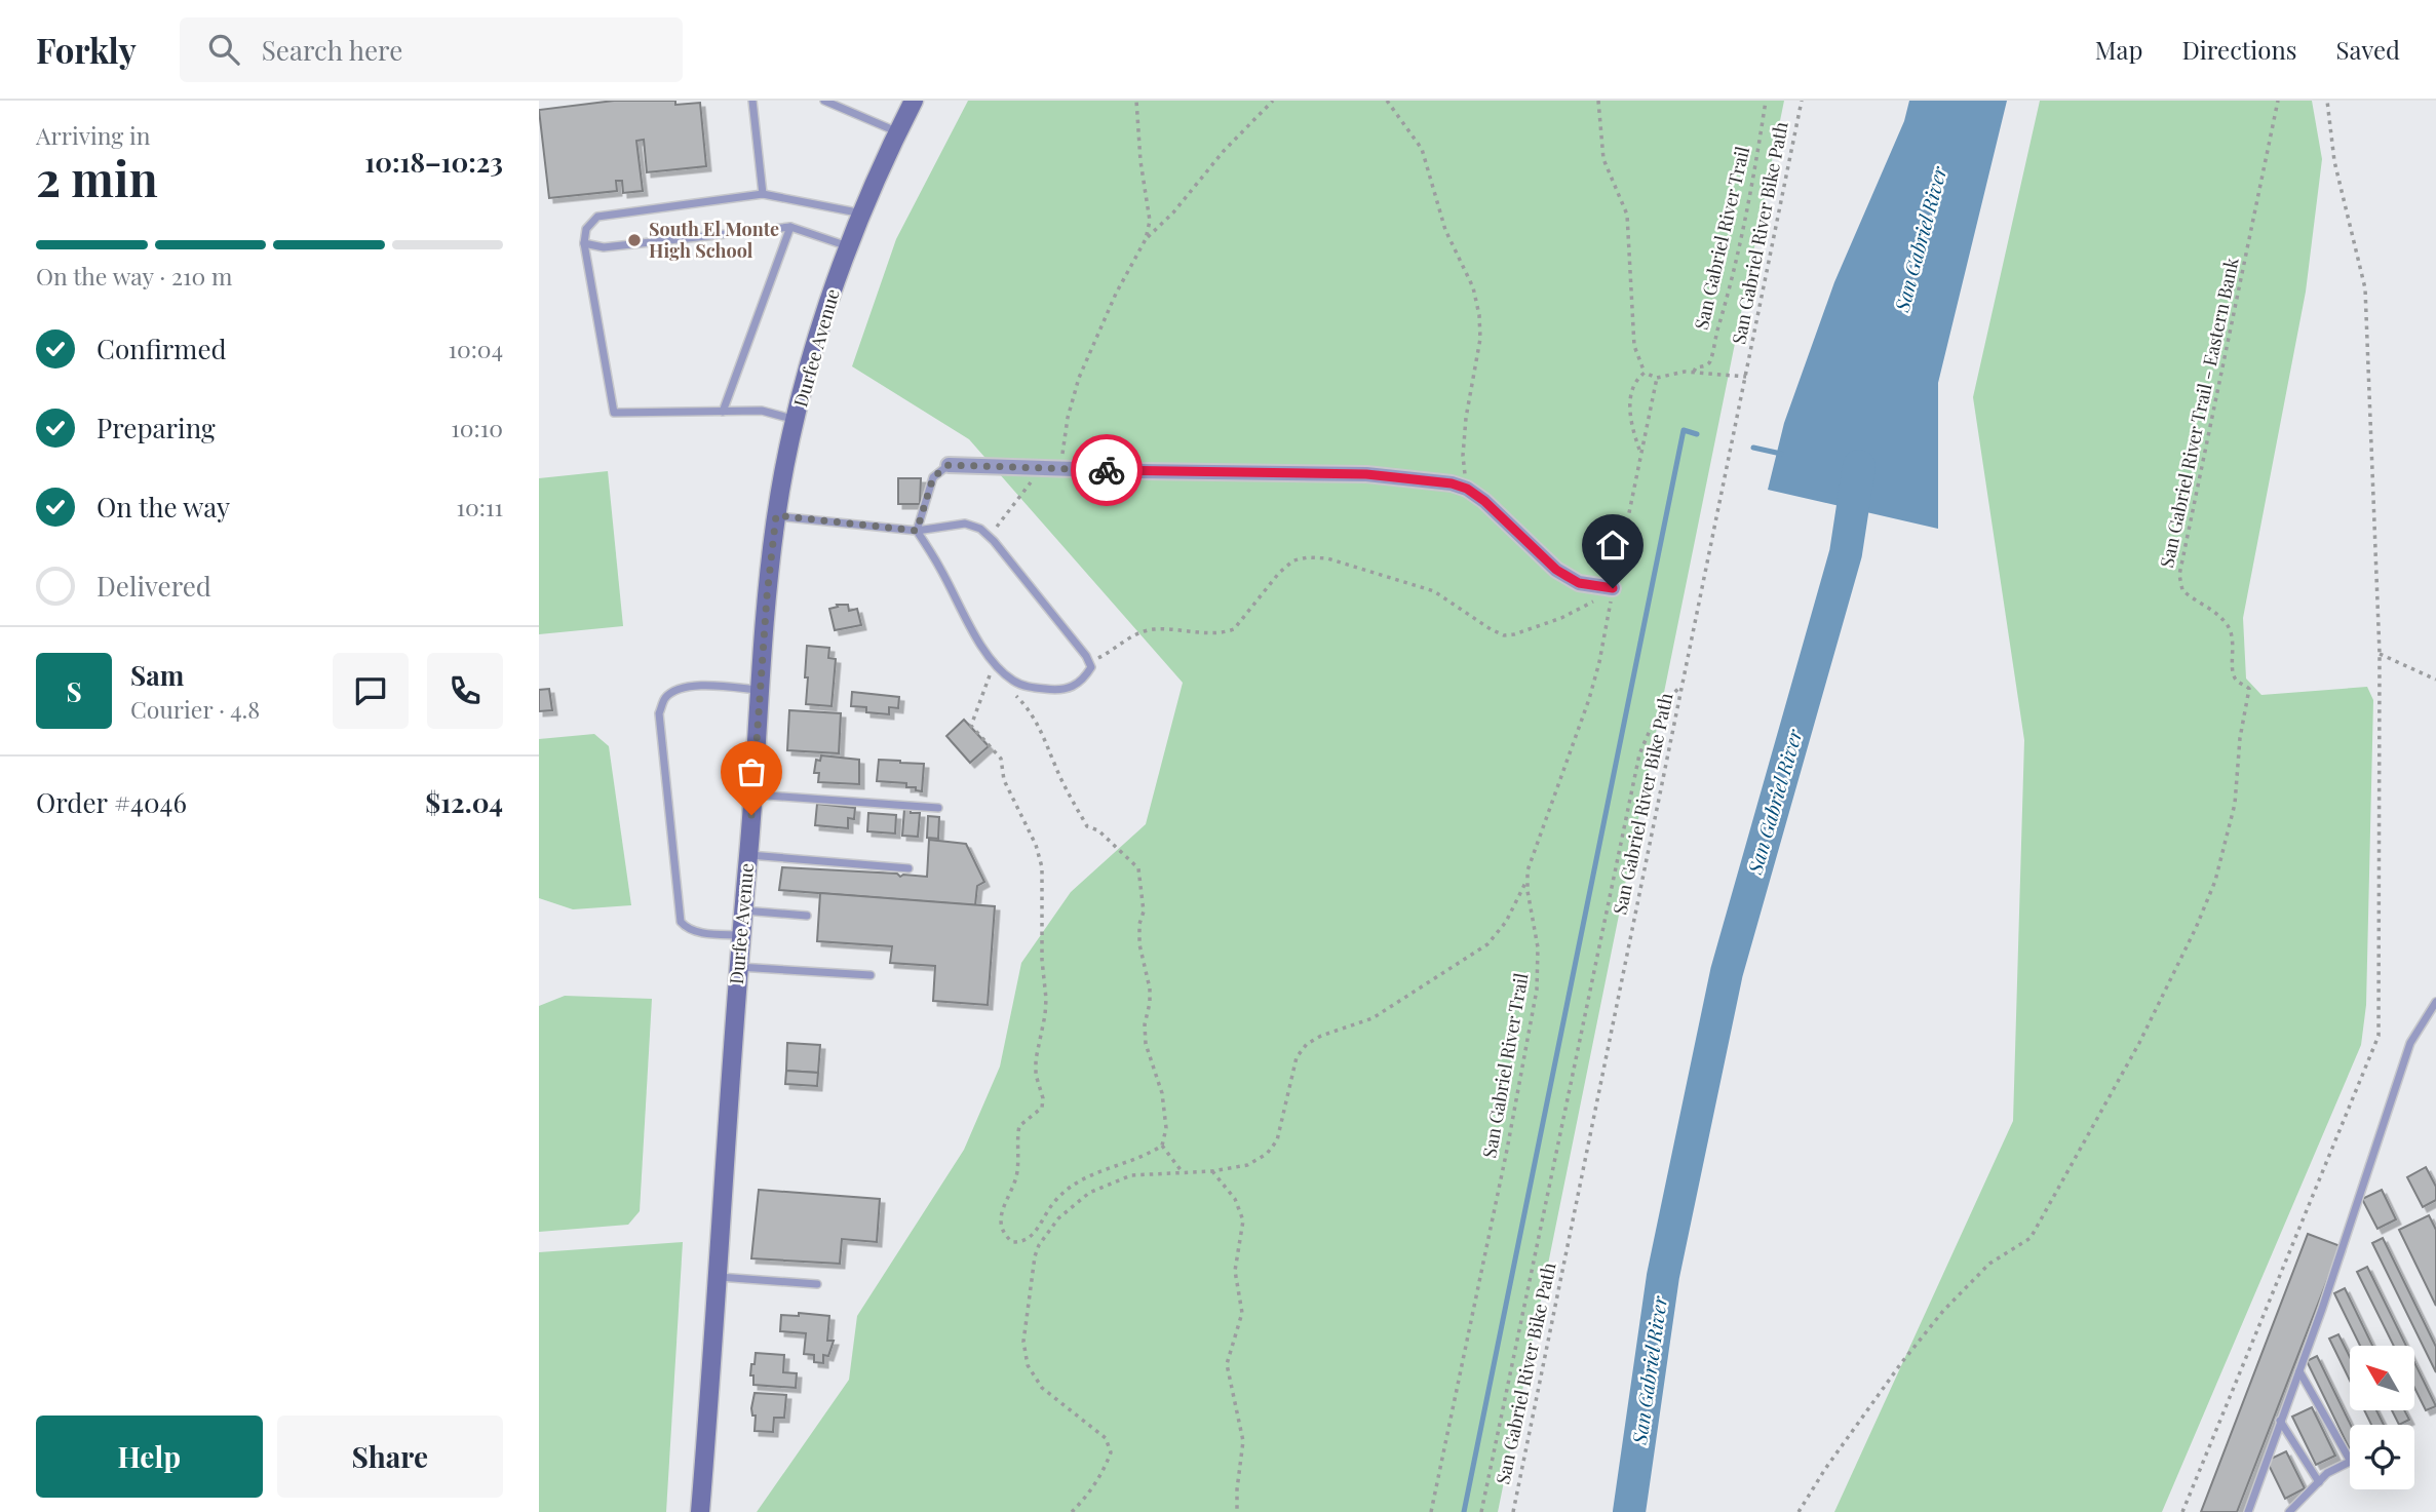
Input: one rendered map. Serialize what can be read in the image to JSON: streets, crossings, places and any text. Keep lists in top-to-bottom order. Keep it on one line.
{"streets":{"main road":["Durfee Avenue"],"path":["San Gabriel River Bike Path","San Gabriel River Trail","San Gabriel River Trail - Eastern Bank"]},"water":["San Gabriel River"],"places":["South El Monte High School"],"north":"top left","page":{"header":"Forkly","search":"Search here","nav":["Map","Directions","Saved"],"heading":["2 min","Arriving in","10:18–10:23"],"panel":["Sam","Courier · 4.8","Order #4046","$12.04"],"bar":"On the way · 210 m","list":[["Confirmed","10:04"],["Preparing","10:10"],["On the way","10:11"],"Delivered"],"round":"S","buttons":["Help","Share"]}}
